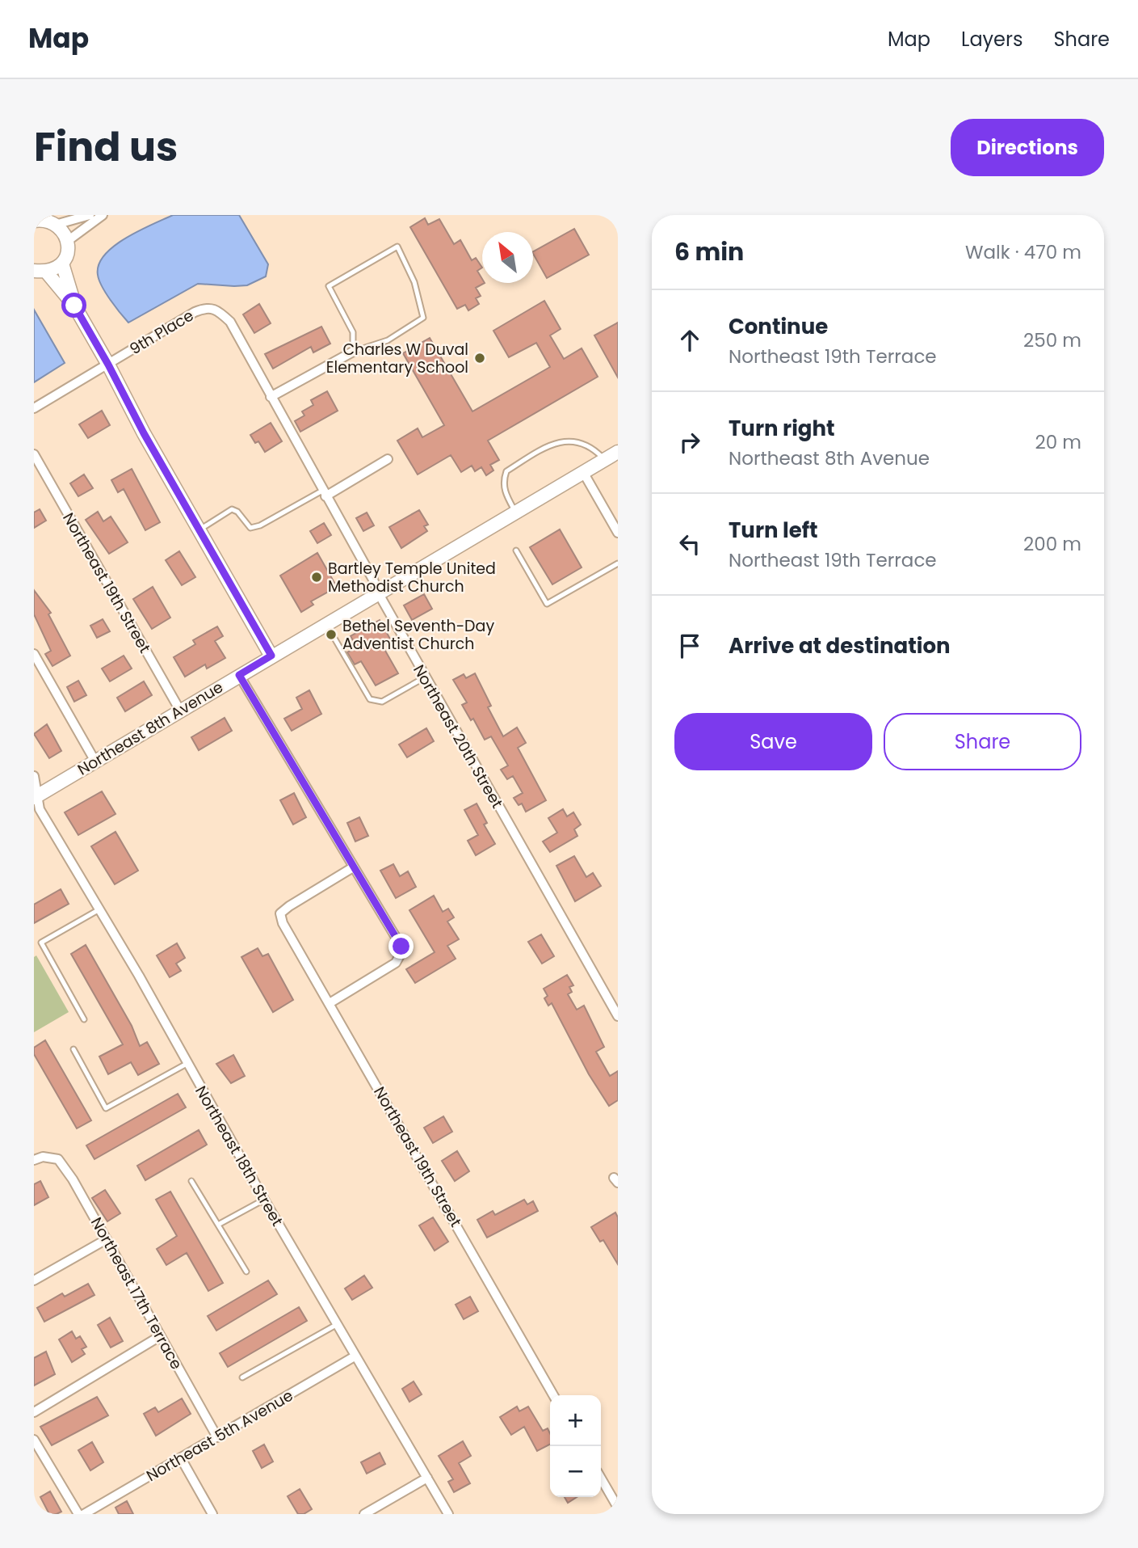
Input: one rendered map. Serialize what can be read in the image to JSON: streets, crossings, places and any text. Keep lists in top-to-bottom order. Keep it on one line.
{"streets":{"street":["9th Place","Northeast 19th Street","Northeast 8th Avenue","Northeast 20th Street","Northeast 18th Street","Northeast 17th Terrace","Northeast 5th Avenue"]},"crossings":[["9th Place","Northeast 20th Street"],["Northeast 19th Street","Northeast 8th Avenue"],["Northeast 8th Avenue","Northeast 20th Street"],["Northeast 8th Avenue","Northeast 18th Street"],["Northeast 18th Street","Northeast 5th Avenue"],["Northeast 17th Terrace","Northeast 5th Avenue"]],"places":["Charles W Duval Elementary School","Bartley Temple United Methodist Church","Bethel Seventh-Day Adventist Church"],"north":"top left","page":{"header":"Map","nav":["Map","Layers","Share"],"title":"Find us","buttons":["Directions",["Save","Share"]],"heading":["6 min","Walk · 470 m"],"list":[["Continue","Northeast 19th Terrace","250 m"],["Turn right","Northeast 8th Avenue","20 m"],["Turn left","Northeast 19th Terrace","200 m"],"Arrive at destination"],"map_buttons":["+","−"]}}
